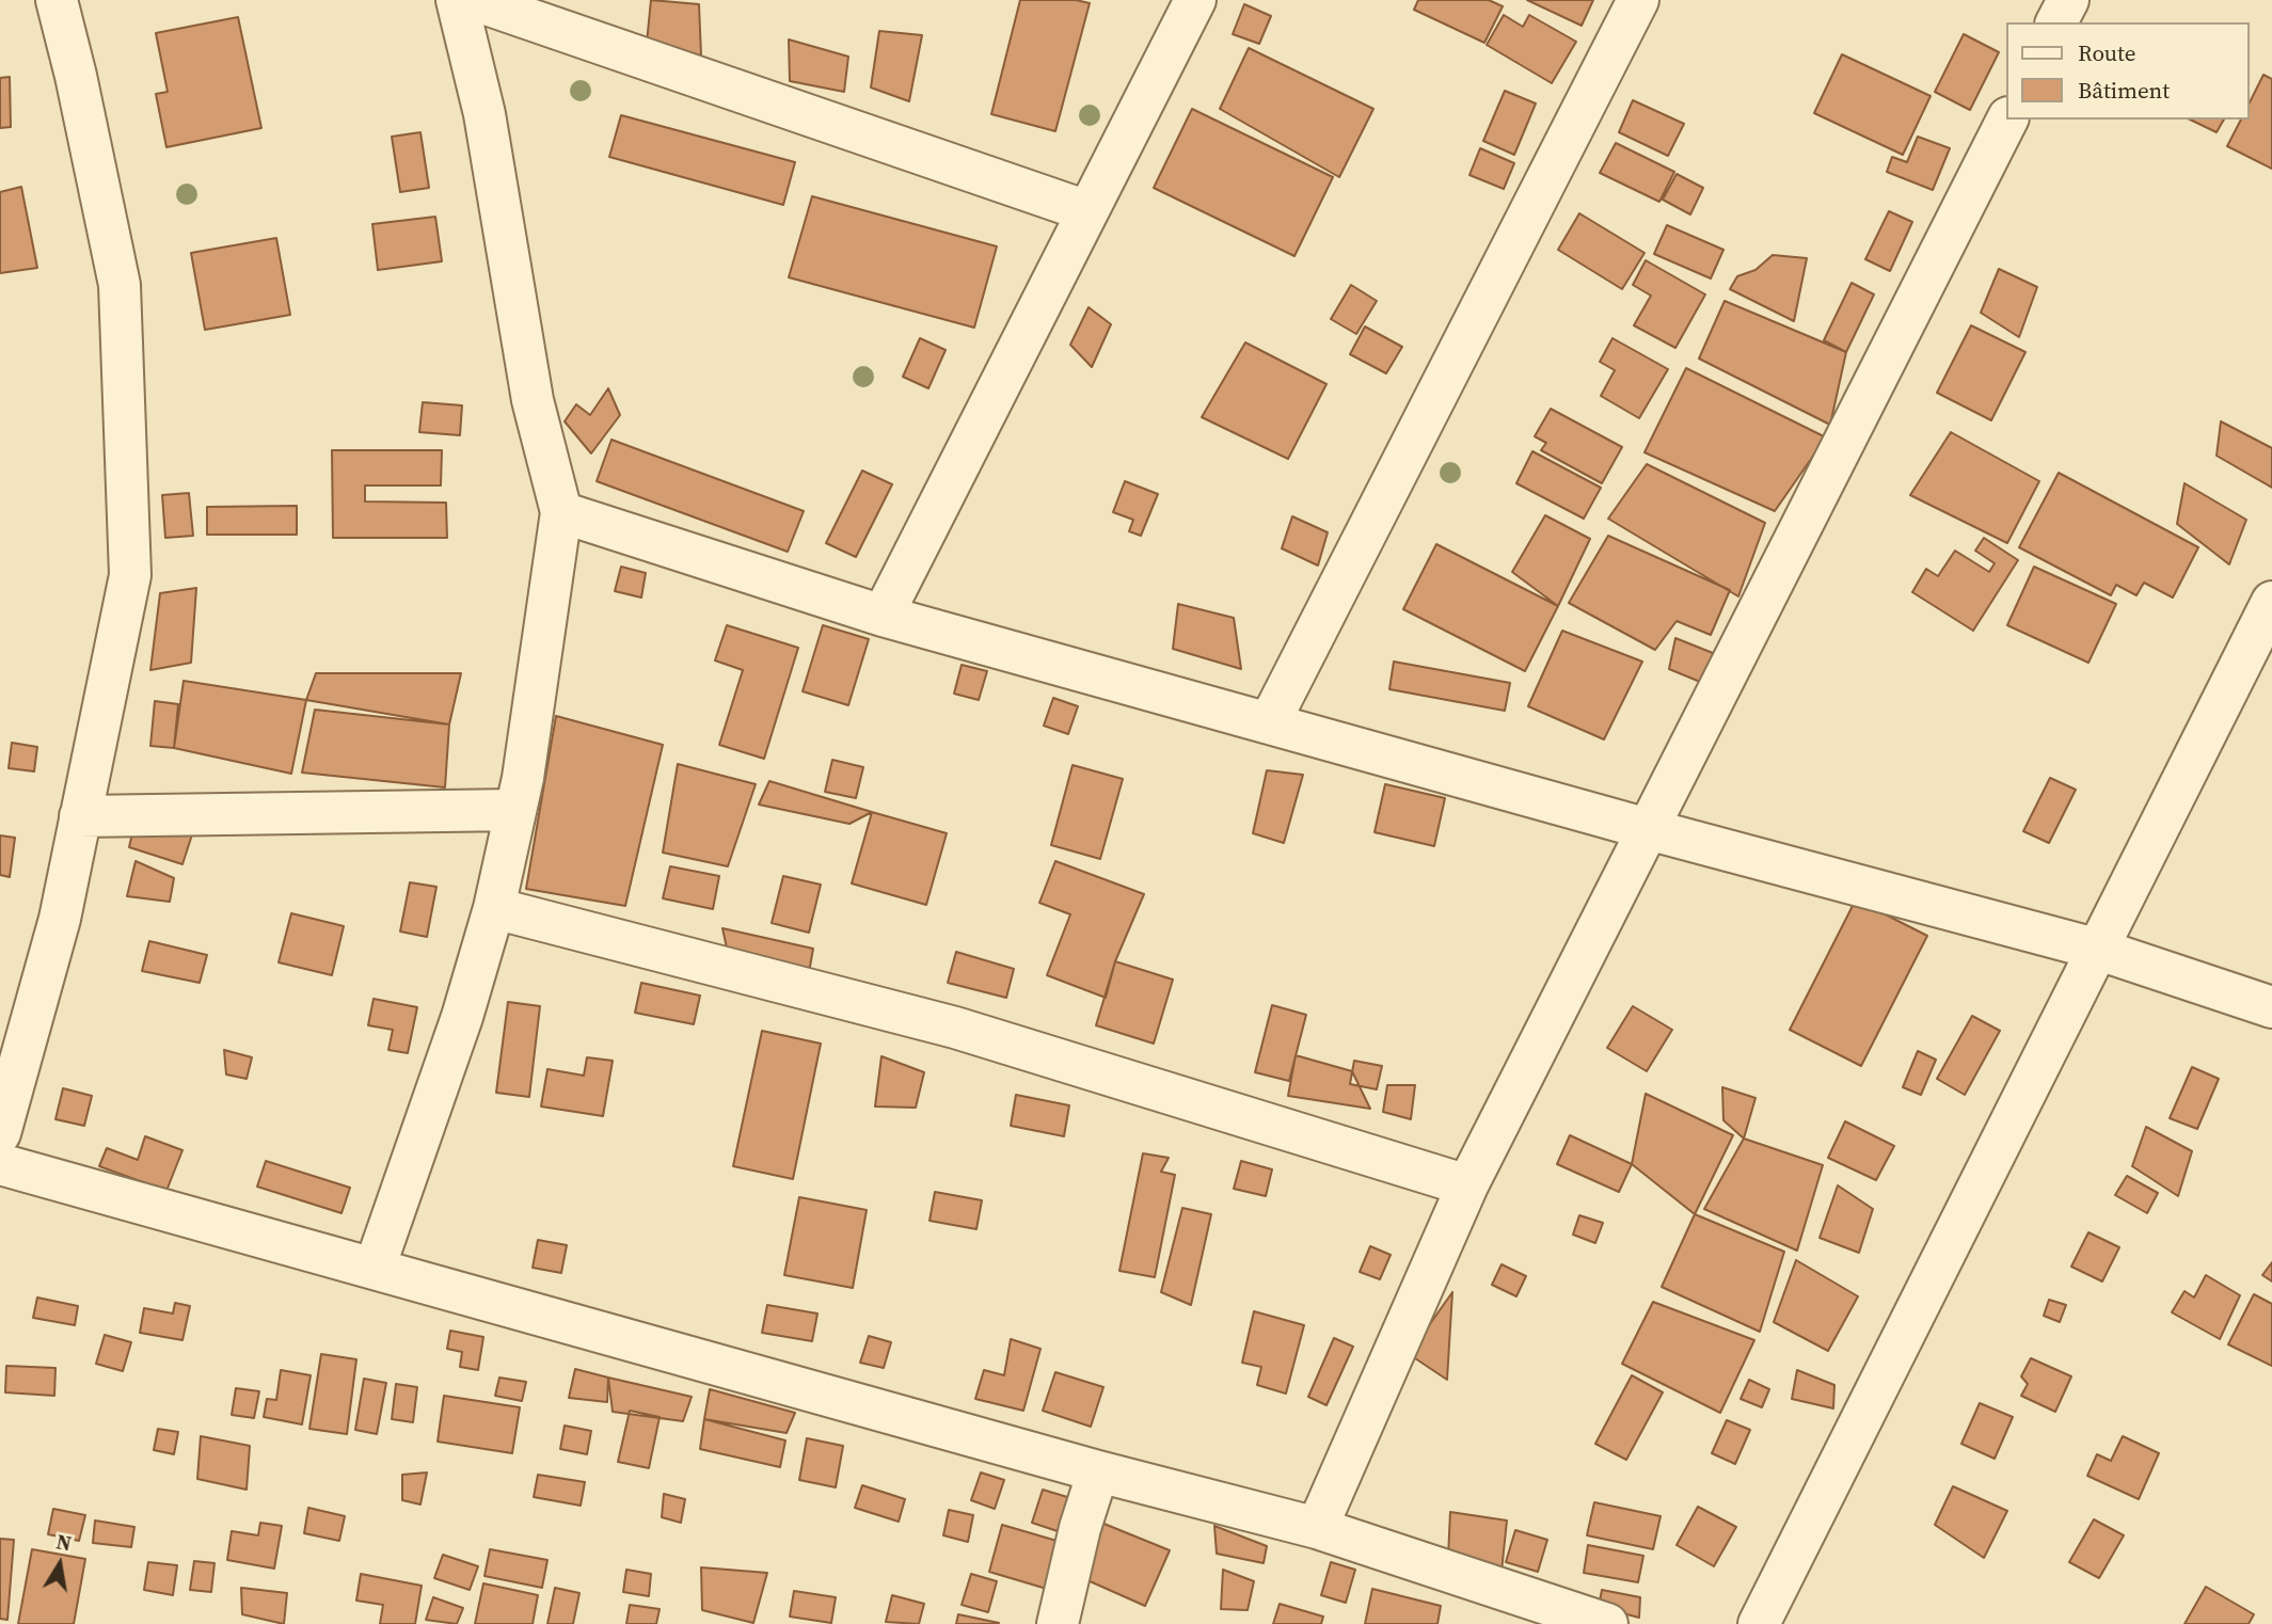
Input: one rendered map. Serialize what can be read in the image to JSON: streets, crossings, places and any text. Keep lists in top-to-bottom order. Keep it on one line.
{"legend":["Route","Bâtiment"],"north":"top"}
